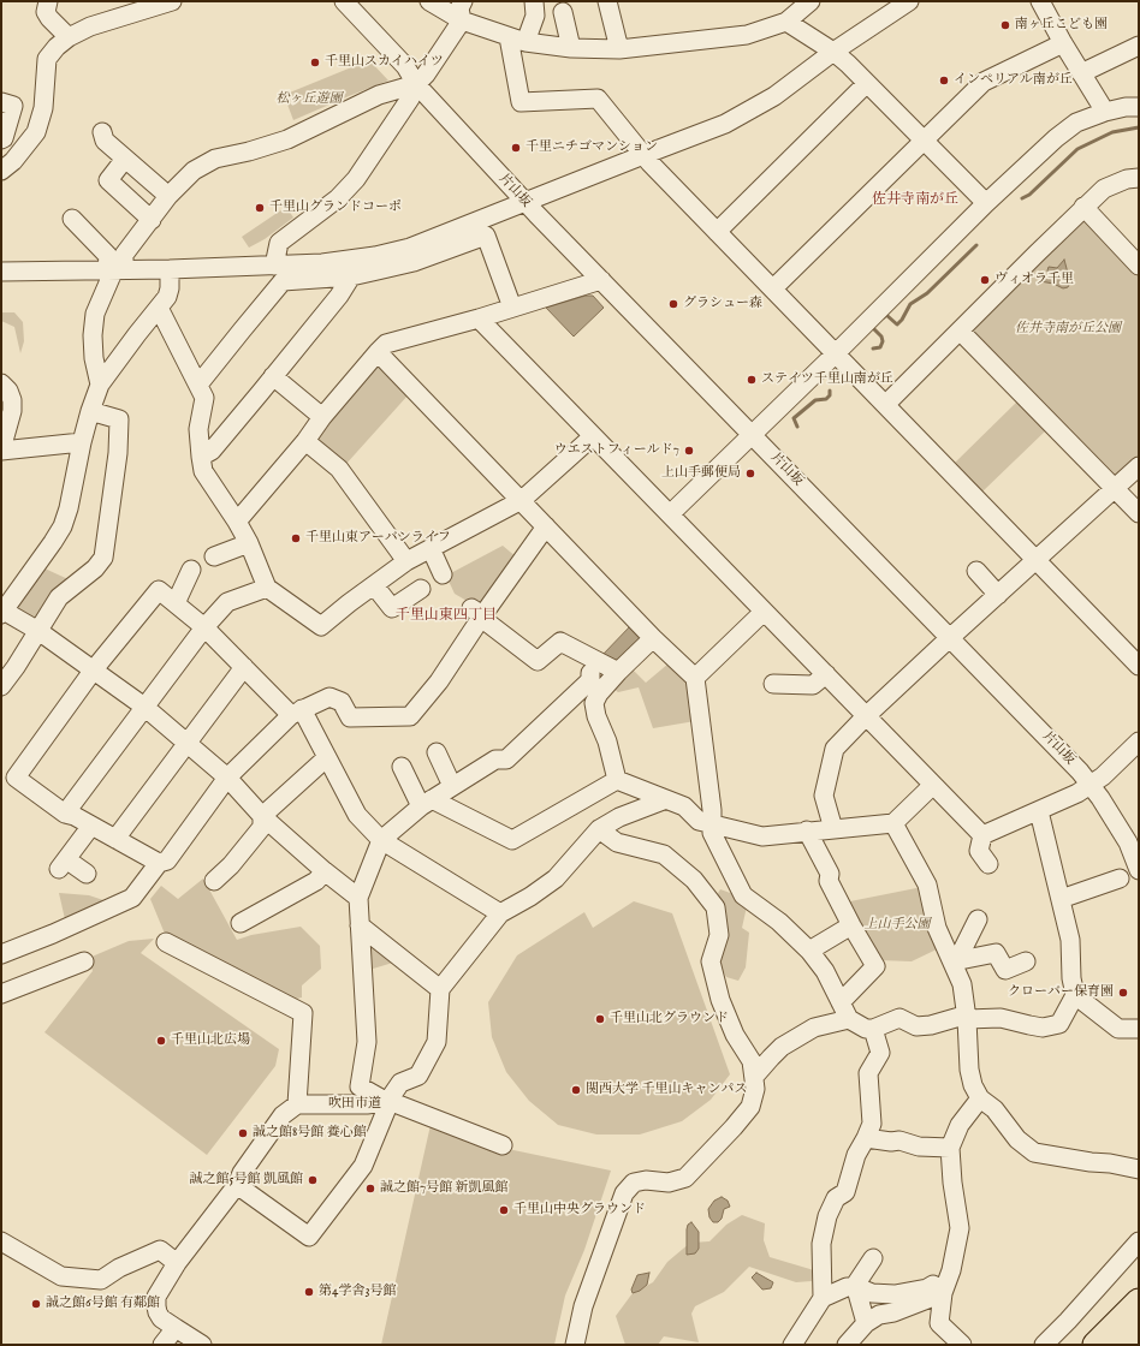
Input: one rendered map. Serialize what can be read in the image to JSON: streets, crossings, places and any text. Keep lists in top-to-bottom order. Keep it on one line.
{"streets":{"street":["片山坂","吹田市道"]},"districts":["佐井寺南が丘","千里山東四丁目"],"parks":["松ヶ丘遊園","佐井寺南が丘公園","上山手公園"],"places":["南ヶ丘こども園","千里山スカイハイツ","インペリアル南が丘","千里ニチゴマンション","千里山グランドコーポ","ヴィオラ千里","グラシュー森","ステイツ千里山南が丘","ウエストフィールド7","上山手郵便局","千里山東アーバンライフ","クローバー保育園","千里山北グラウンド","千里山北広場","関西大学 千里山キャンパス","誠之館8号館 養心館","誠之館5号館 凱風館","誠之館7号館 新凱風館","千里山中央グラウンド","第4学舎3号館","誠之館6号館 有鄰館"]}
